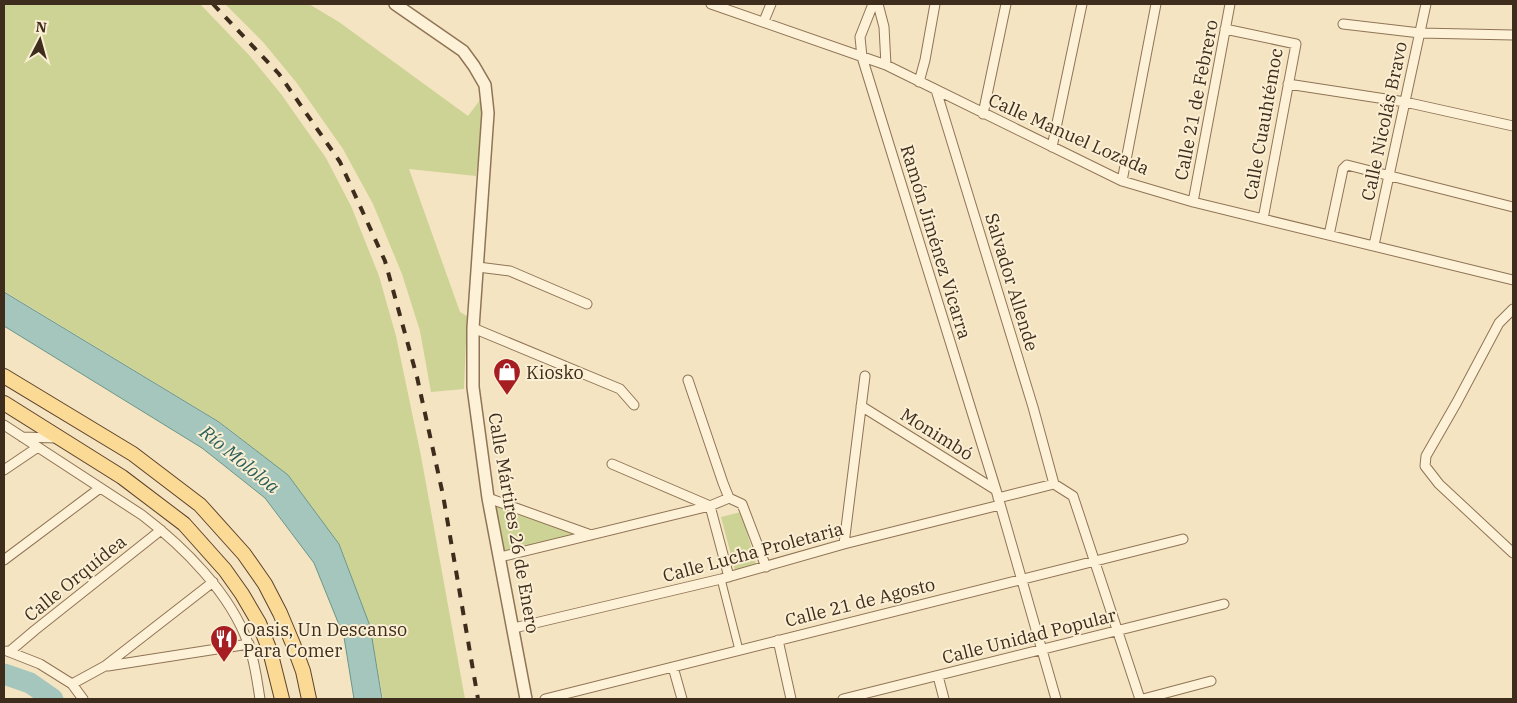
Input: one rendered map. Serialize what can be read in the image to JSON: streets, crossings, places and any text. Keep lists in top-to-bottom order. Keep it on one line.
{"streets":{"street":["Calle 21 de Febrero","Calle Nicolás Bravo","Calle Cuauhtémoc","Calle Manuel Lozada","Ramón Jiménez Vicarra","Salvador Allende","Monimbó","Calle Mártires 26 de Enero","Calle Lucha Proletaria","Calle Orquídea","Calle 21 de Agosto","Calle Unidad Popular"]},"crossings":[["Calle 21 de Febrero","Calle Cuauhtémoc"],["Calle 21 de Febrero","Calle Manuel Lozada"],["Calle Nicolás Bravo","Calle Manuel Lozada"],["Calle Cuauhtémoc","Calle Manuel Lozada"],["Calle Manuel Lozada","Ramón Jiménez Vicarra"],["Calle Manuel Lozada","Salvador Allende"],["Ramón Jiménez Vicarra","Monimbó"],["Ramón Jiménez Vicarra","Calle Lucha Proletaria"],["Ramón Jiménez Vicarra","Calle 21 de Agosto"],["Ramón Jiménez Vicarra","Calle Unidad Popular"],["Salvador Allende","Calle Lucha Proletaria"],["Monimbó","Calle Lucha Proletaria"],["Calle Mártires 26 de Enero","Calle Lucha Proletaria"]],"water":["Río Mololoa"],"places":{"shop":["Kiosko"],"restaurant":["Oasis, Un Descanso Para Comer"]},"north":"top"}
